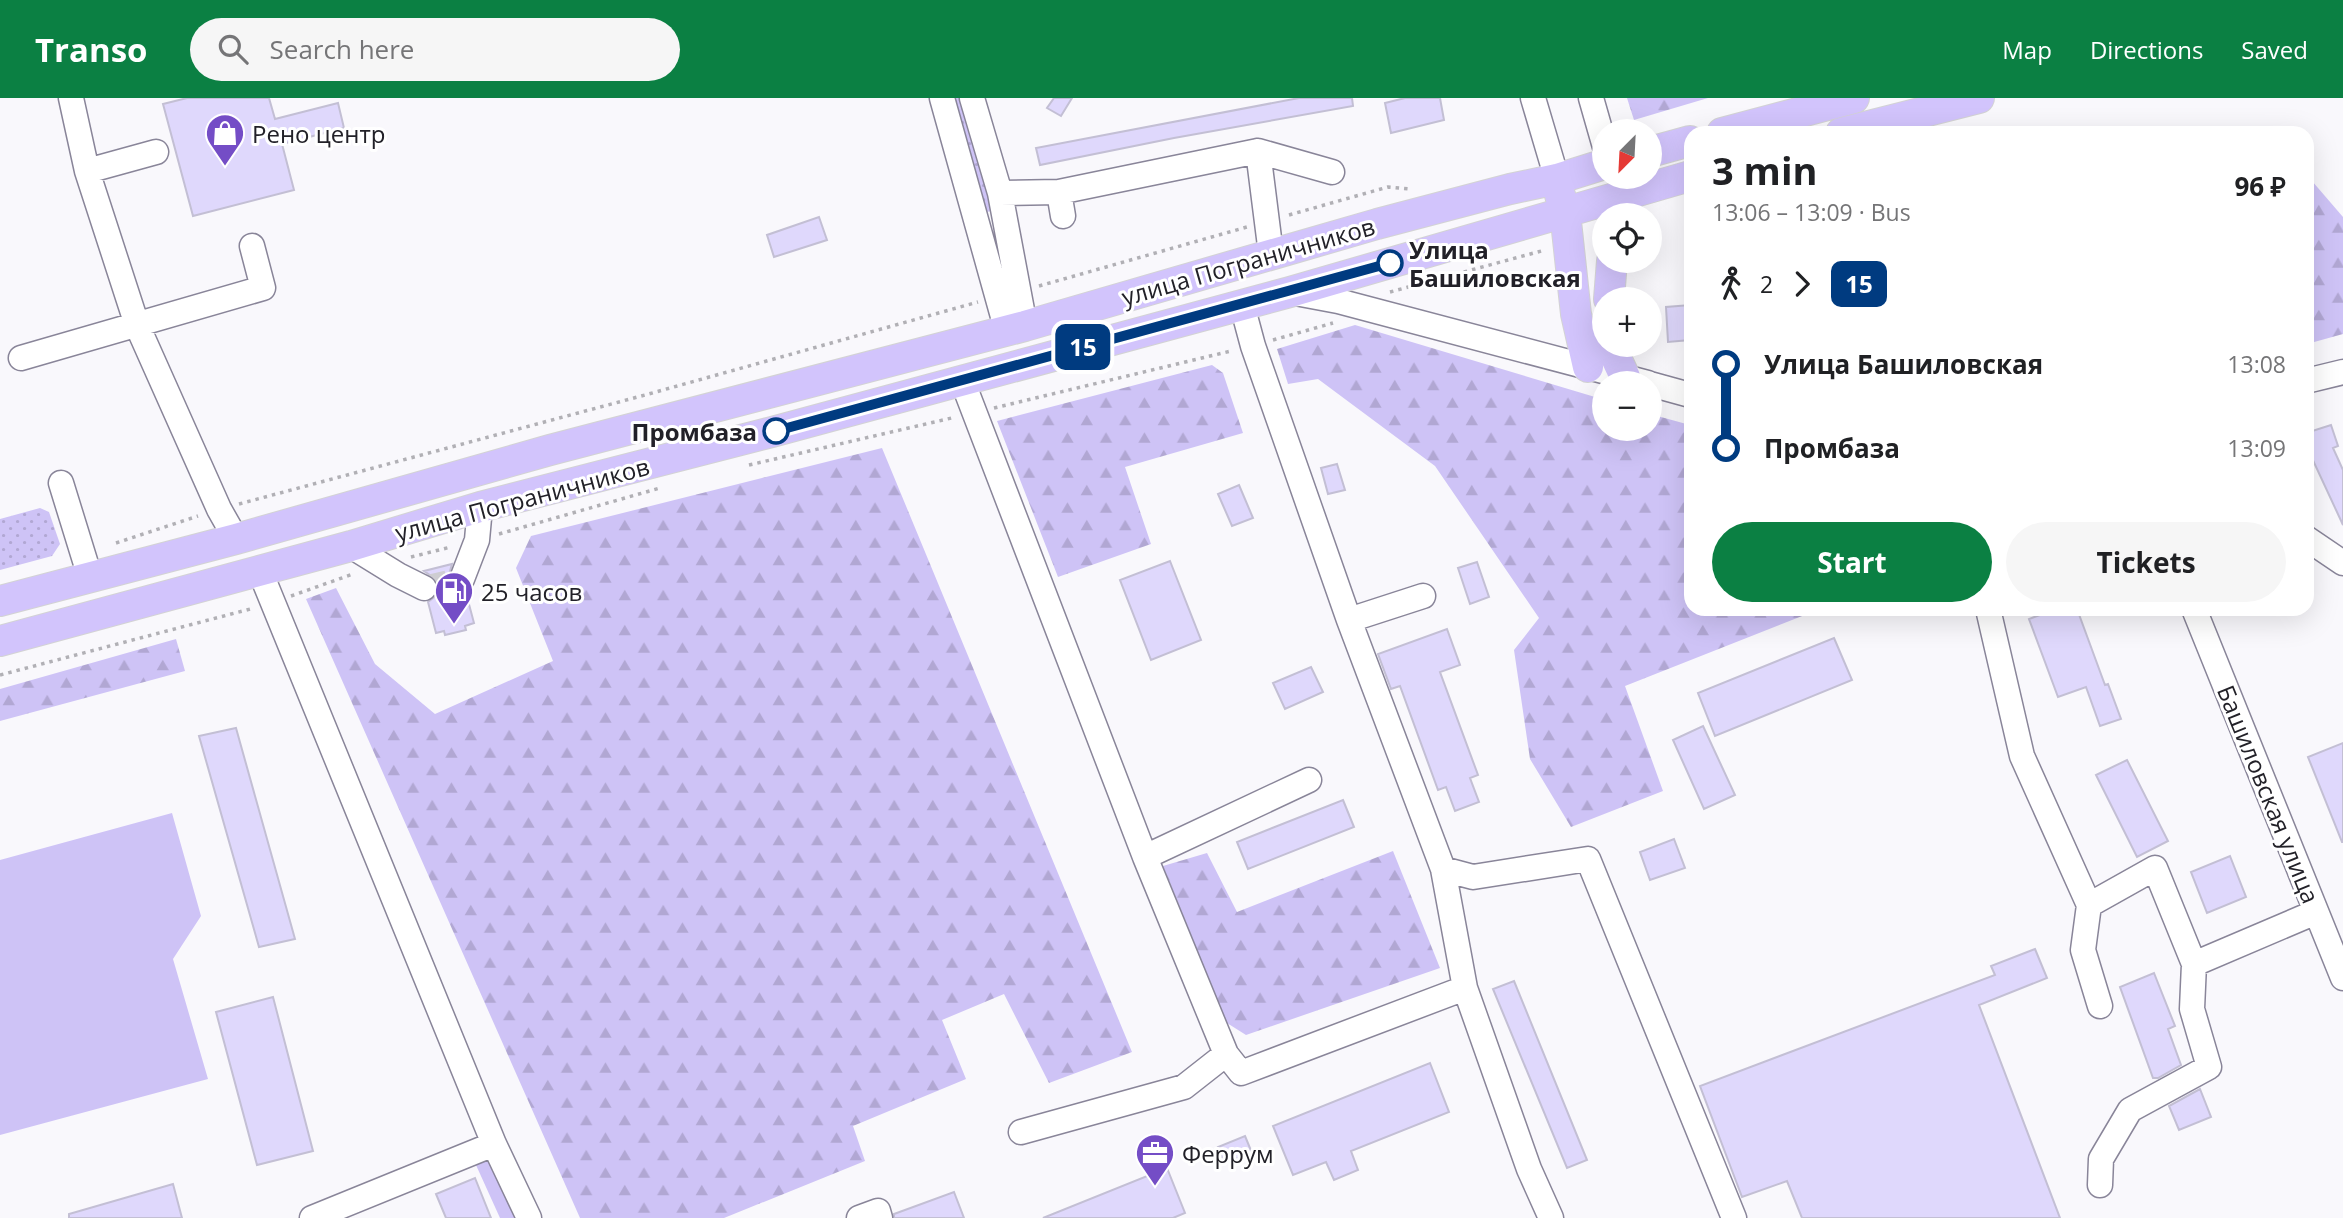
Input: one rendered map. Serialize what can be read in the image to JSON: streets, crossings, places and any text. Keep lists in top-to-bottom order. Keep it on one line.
{"streets":{"main road":["улица Пограничников"],"street":["Башиловская улица"]},"places":{"shop":["Рено центр"],"other":["Улица Башиловская","Промбаза"],"fuel station":["25 часов"],"office":["Феррум"]},"lines":["bus line 15"],"north":"bottom left","page":{"header":"Transo","search":"Search here","nav":["Map","Directions","Saved"],"on_map":"15","map_buttons":["+","−"],"heading":["3 min","13:06 – 13:09 · Bus","96 ₽"],"legs":["2","15"],"list":[{"name":"Улица Башиловская","value":"13:08"},{"name":"Промбаза","value":"13:09"}],"buttons":["Start","Tickets"]}}
